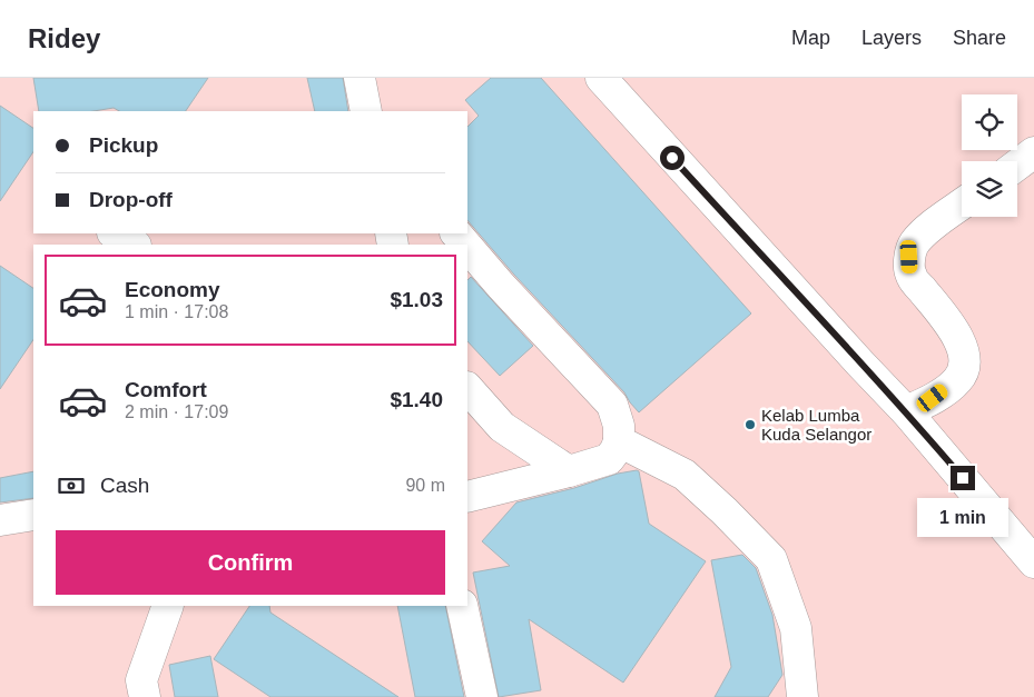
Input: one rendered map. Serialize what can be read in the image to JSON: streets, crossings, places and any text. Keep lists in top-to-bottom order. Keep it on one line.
{"places":["Kelab Lumba Kuda Selangor"],"page":{"header":"Ridey","nav":["Map","Layers","Share"],"banner":["Pickup","Drop-off"],"list":[{"name":"Economy","note":"1 min · 17:08","value":"$1.03"},{"name":"Comfort","note":"2 min · 17:09","value":"$1.40"}],"pay":["Cash","90 m"],"bubble":"1 min","buttons":"Confirm"}}
